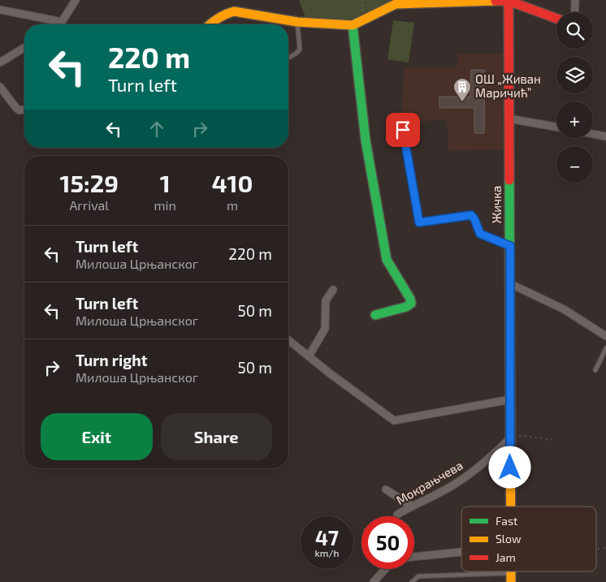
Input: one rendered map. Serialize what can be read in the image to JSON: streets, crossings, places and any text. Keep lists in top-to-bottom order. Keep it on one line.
{"streets":{"street":["Жичка","Мокрањчева"]},"crossings":[["Жичка","Мокрањчева"]],"places":{"building":["ОШ „Живан Маричић”"]},"legend":["Fast","Slow","Jam"],"page":{"map_buttons":["+","−"],"turn":["220 m","Turn left"],"eta":["15:29","Arrival","1","min","410","m"],"list":[{"name":"Turn left","note":"Милоша Црњанског","value":"220 m"},{"name":"Turn left","note":"Милоша Црњанског","value":"50 m"},{"name":"Turn right","note":"Милоша Црњанског","value":"50 m"}],"buttons":["Exit","Share"],"speed":"47 km/h","limit":"50"}}
